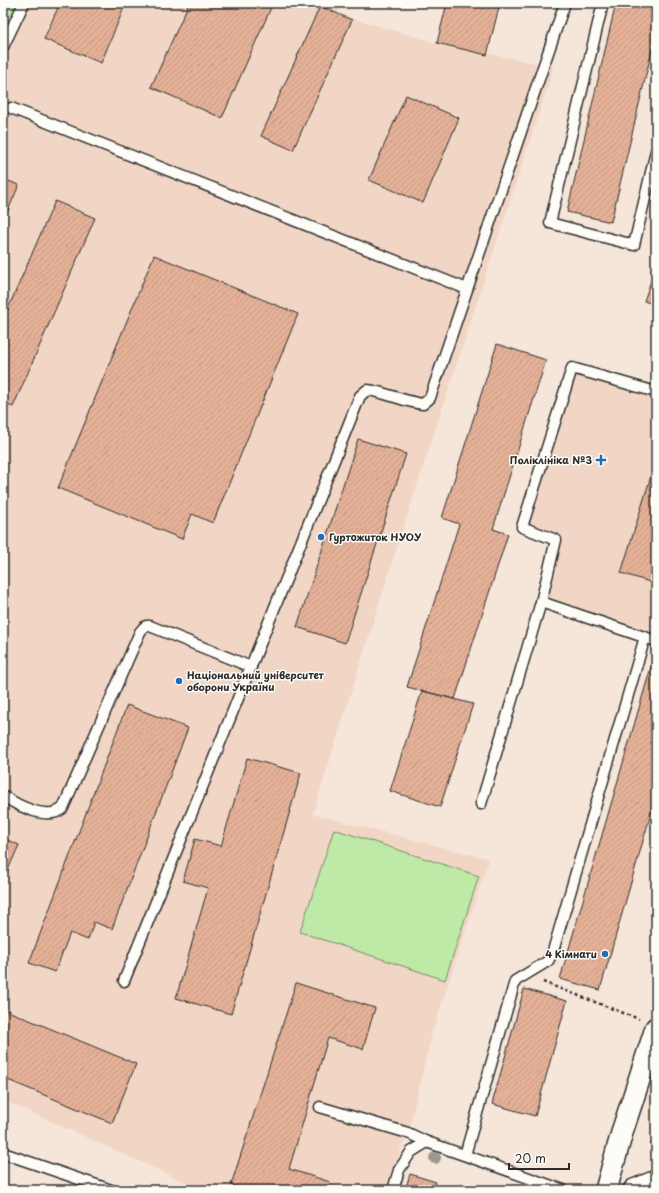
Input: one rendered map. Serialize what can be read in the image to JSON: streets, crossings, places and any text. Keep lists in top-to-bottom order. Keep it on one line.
{"places":{"health":["Поліклініка №3"],"other":["Гуртожиток НУОУ","Національний університет оборони України","4 Кімнати"]},"scale_bar":"20 m"}
